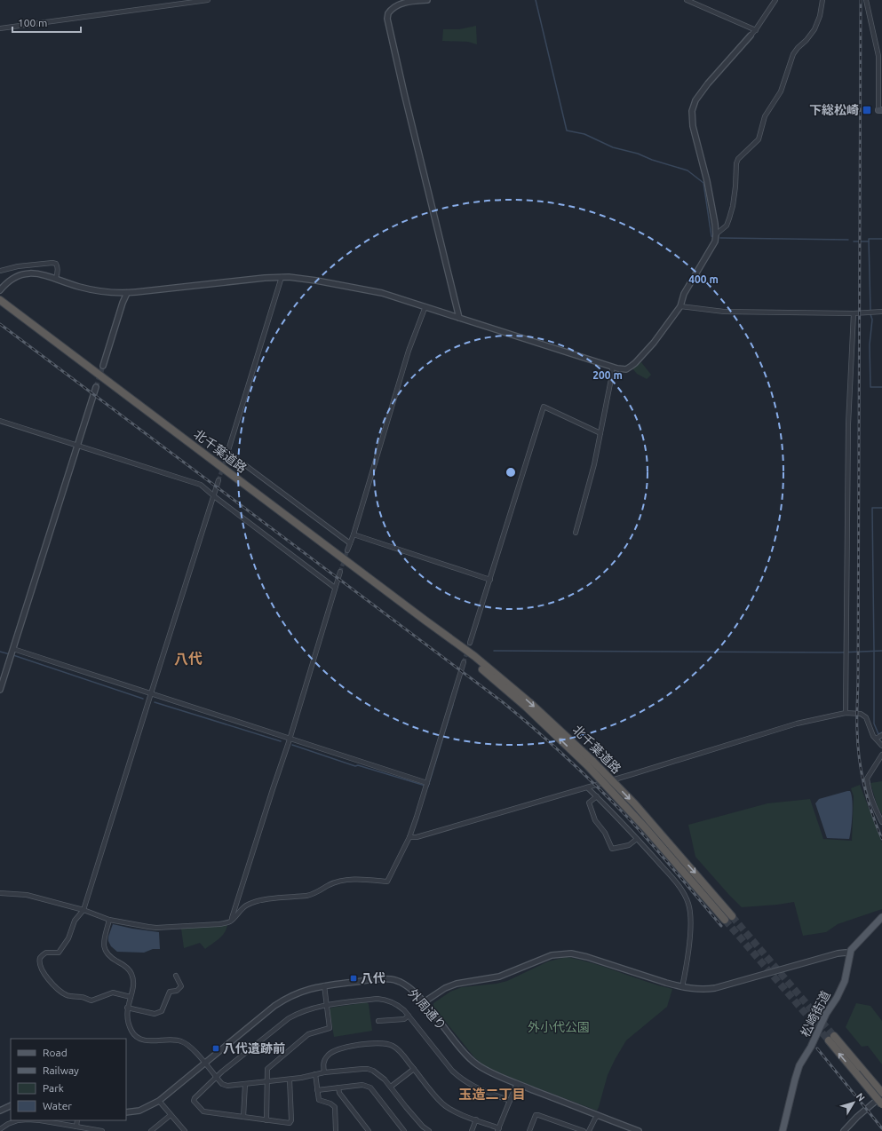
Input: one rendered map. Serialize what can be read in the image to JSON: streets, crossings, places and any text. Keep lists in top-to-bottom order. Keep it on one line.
{"streets":{"highway":["北千葉道路"],"main road":["松崎街道"],"street":["外周通り"]},"districts":["八代","玉造二丁目"],"parks":["外小代公園"],"places":{"transit":["下総松崎","八代","八代遺跡前"]},"legend":["Road","Railway","Park","Water"],"scale_bar":"100 m","north":"top right","rings":["400 m","200 m"]}
